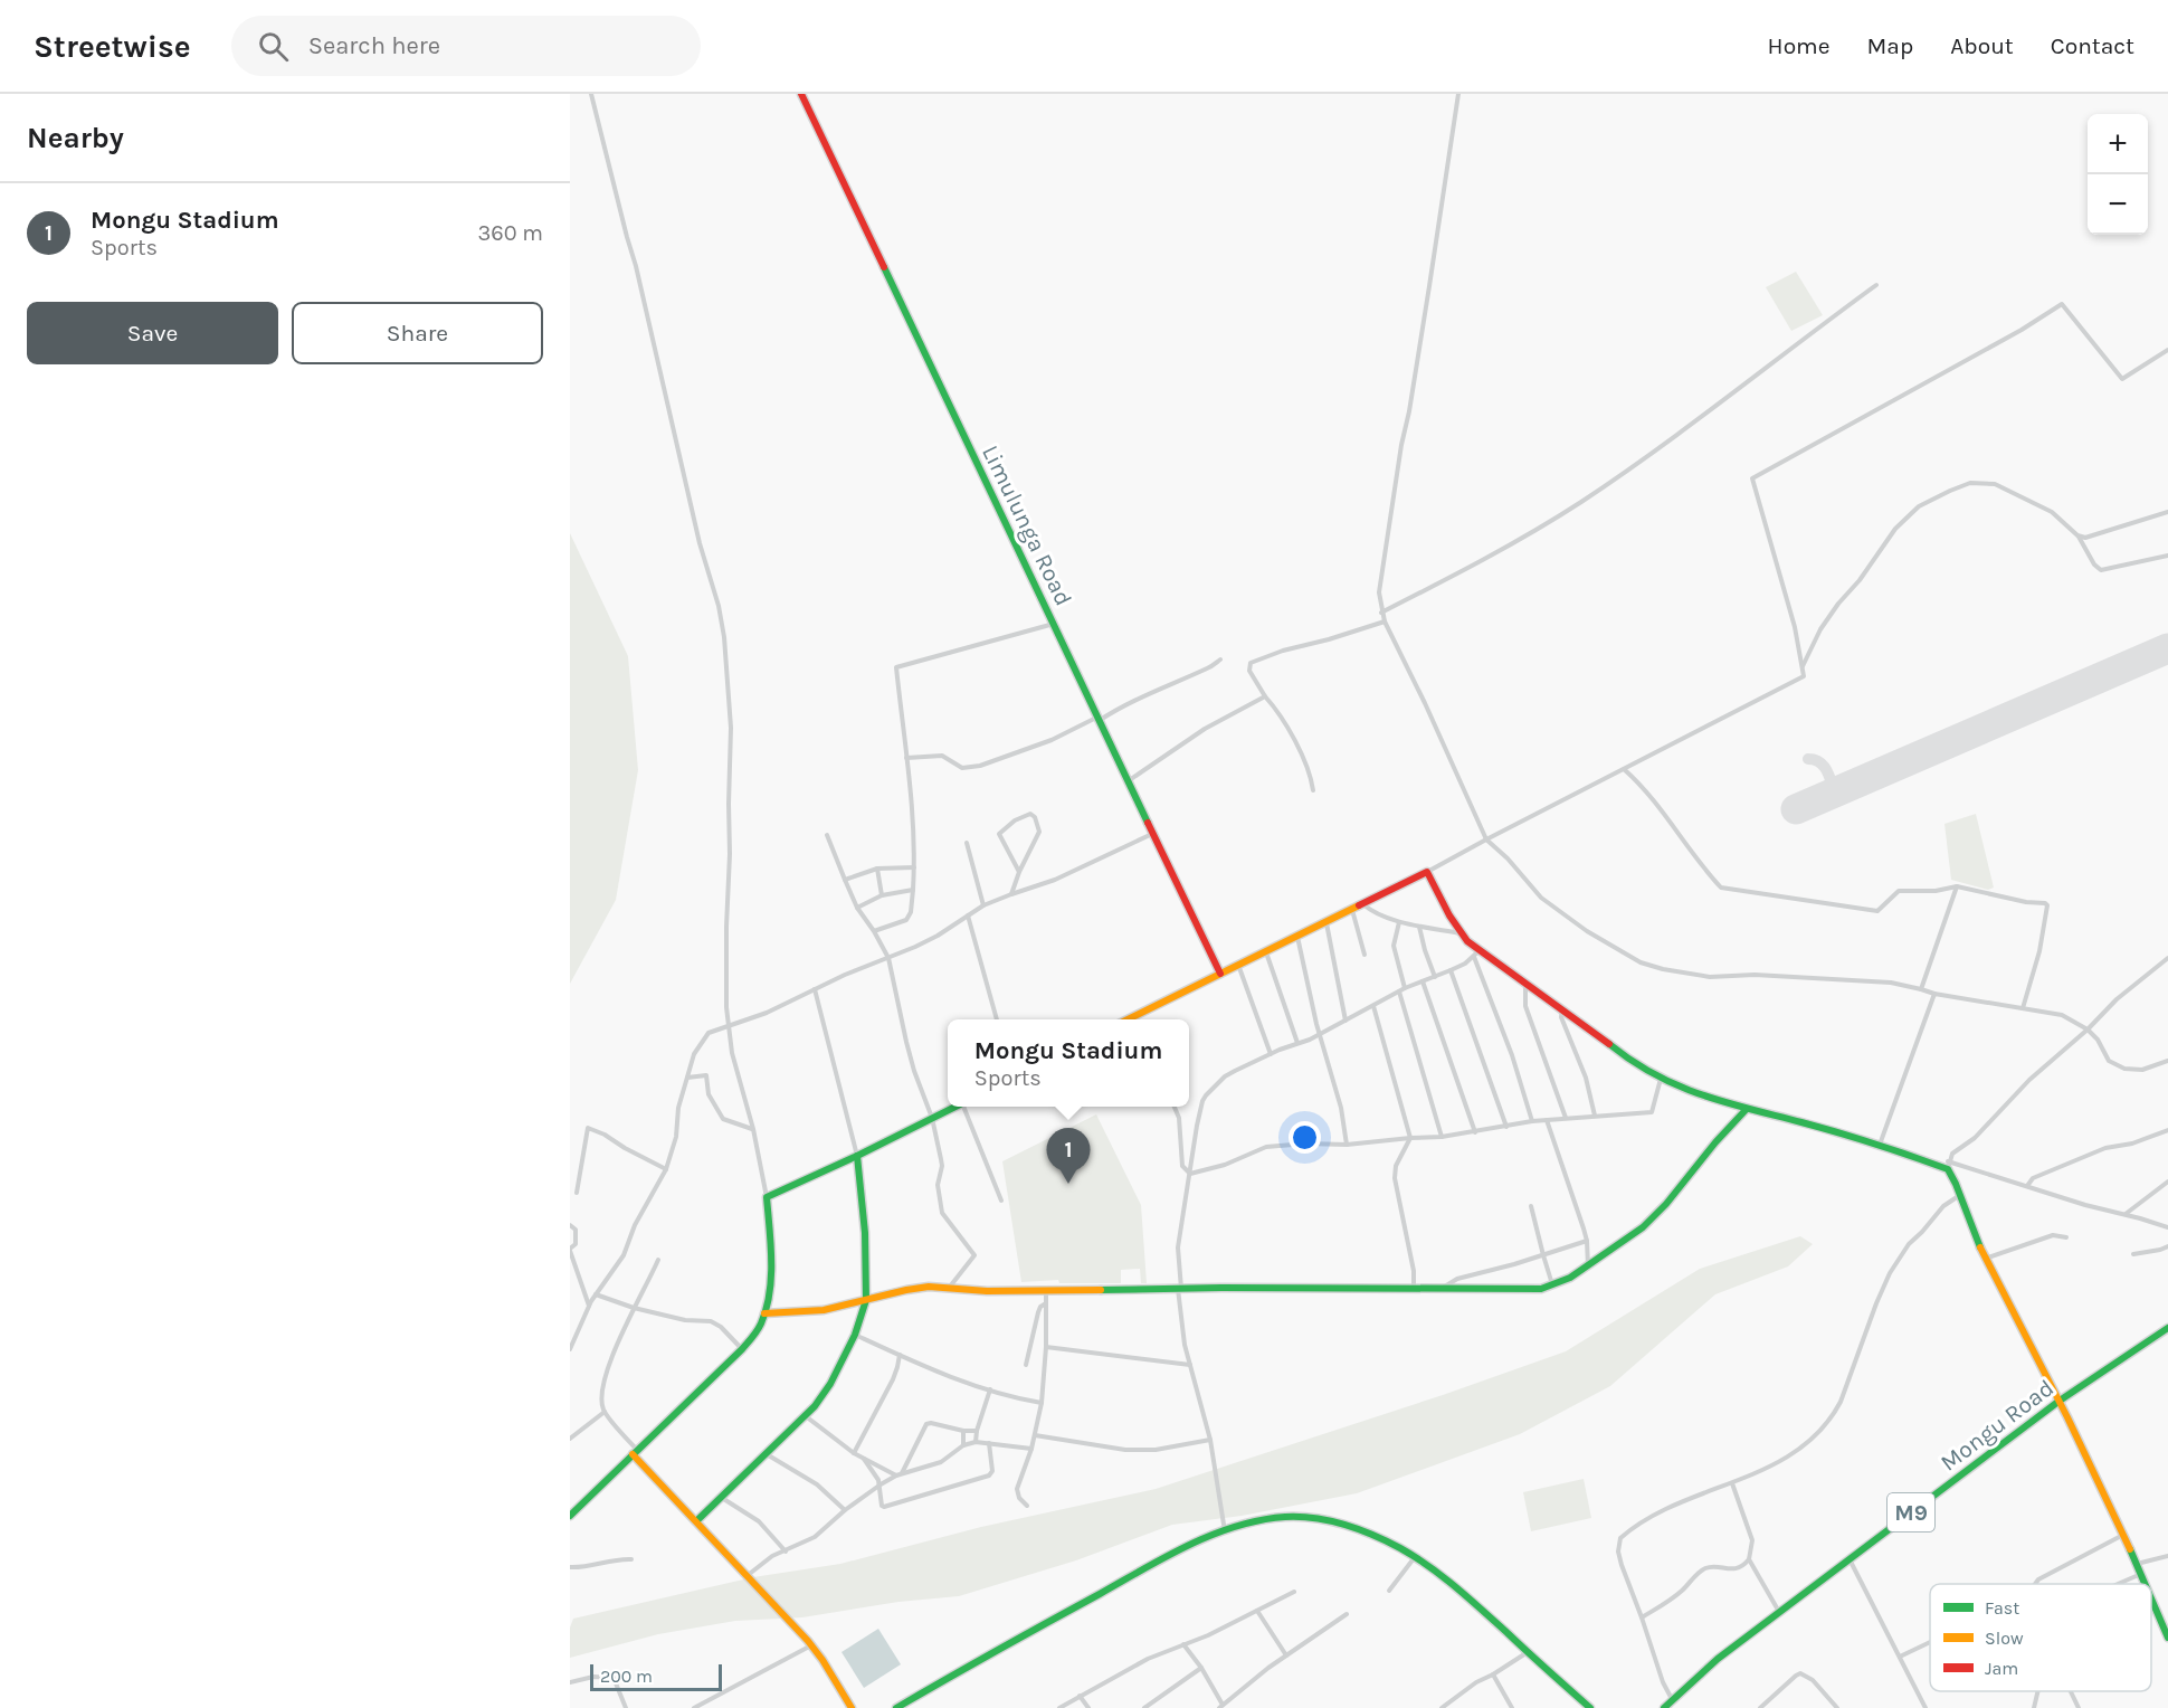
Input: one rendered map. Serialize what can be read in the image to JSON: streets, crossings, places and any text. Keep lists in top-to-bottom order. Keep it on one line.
{"streets":{"main road":["Limulunga Road","Mongu Road","M9"]},"legend":["Fast","Slow","Jam"],"scale_bar":"200 m","page":{"header":"Streetwise","search":"Search here","nav":["Home","Map","About","Contact"],"heading":"Nearby","map_buttons":["+","−"],"list":[{"mark":"1","name":"Mongu Stadium","note":"Sports","value":"360 m"}],"buttons":["Save","Share"],"popup":["Mongu Stadium","Sports"],"pins":"1","scale":"200 m"}}
